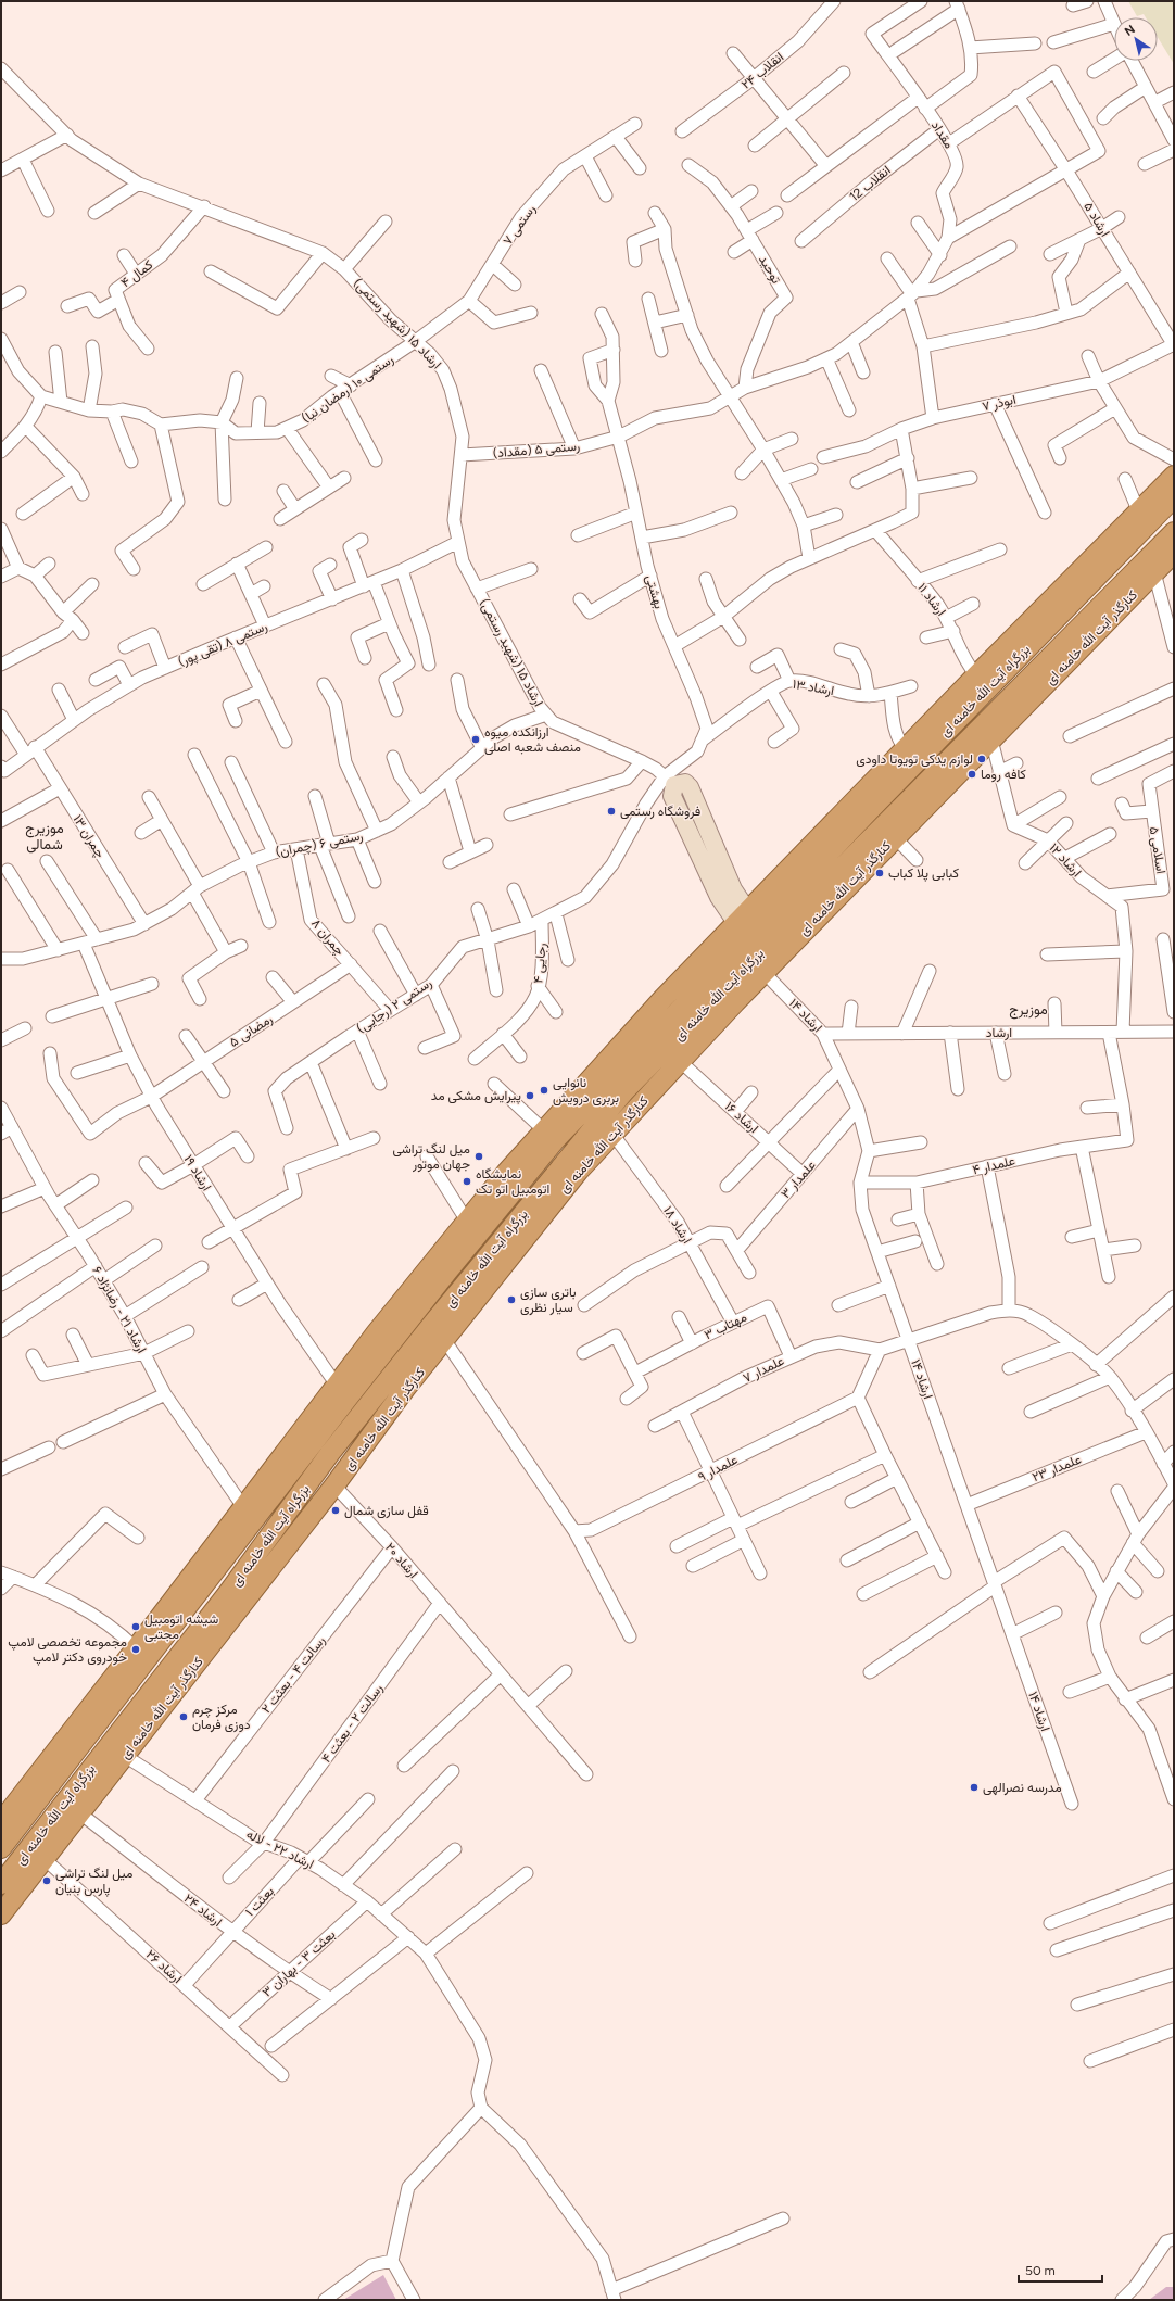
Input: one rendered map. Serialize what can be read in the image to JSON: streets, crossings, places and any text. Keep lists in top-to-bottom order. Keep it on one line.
{"streets":{"highway":["کنارگذر آیت الله خامنه ای","بزرگراه آیت الله خامنه ای"],"main road":["ارشاد ۱۵ (شهید رستمی)"],"street":["انقلاب ۲۴","مقداد","انقلاب 12","ارشاد ۵","رستمی ۷","توحید","کمال ۴","رستمی ۱۰ (رمضان نیا)","ابوذر ۷","رستمی ۵ (مقداد)","بهشتی","ارشاد ۱۱","رستمی ۸ (تقی پور)","ارشاد ۱۳","چمران ۱۳","رستمی ۶ (چمران)","اسلامی ۵","ارشاد ۱۲","چمران ۸","رجایی ۴","رستمی ۲ (رجایی)","ارشاد ۱۴","رمضانی ۵","ارشاد","ارشاد ۱۶","علمدار ۴","ارشاد ۱۹","علمدار ۳","ارشاد ۱۸","ارشاد ۲۱ - رضانژاد ۶","مهتاب ۳","علمدار ۷","علمدار ۹","علمدار ۲۳","ارشاد ۲۰","رسالت ۴ - بعثت ۲","رسالت ۲ - بعثت ۴","ارشاد ۲۲ - لاله","بعثت ۱","ارشاد ۲۴","بعثت ۳ - بهاران ۳","ارشاد ۲۶"]},"crossings":[["مقداد","انقلاب 12"],["مقداد","رستمی ۵ (مقداد)"],["ارشاد ۵","ابوذر ۷"],["رستمی ۷","ارشاد ۱۵ (شهید رستمی)"],["رستمی ۷","رستمی ۱۰ (رمضان نیا)"],["توحید","رستمی ۵ (مقداد)"],["کمال ۴","ارشاد ۱۵ (شهید رستمی)"],["ارشاد ۱۵ (شهید رستمی)","رستمی ۱۰ (رمضان نیا)"],["ارشاد ۱۵ (شهید رستمی)","رستمی ۵ (مقداد)"],["ارشاد ۱۵ (شهید رستمی)","رستمی ۸ (تقی پور)"],["ارشاد ۱۵ (شهید رستمی)","بزرگراه آیت الله خامنه ای"],["ارشاد ۱۵ (شهید رستمی)","رستمی ۶ (چمران)"],["ارشاد ۱۵ (شهید رستمی)","رستمی ۲ (رجایی)"],["رستمی ۵ (مقداد)","بهشتی"],["بهشتی","ارشاد ۱۳"],["بهشتی","رستمی ۲ (رجایی)"],["کنارگذر آیت الله خامنه ای","بزرگراه آیت الله خامنه ای"],["کنارگذر آیت الله خامنه ای","ارشاد ۱۴"],["کنارگذر آیت الله خامنه ای","ارشاد ۱۶"],["کنارگذر آیت الله خامنه ای","ارشاد ۱۸"],["کنارگذر آیت الله خامنه ای","ارشاد ۲۰"],["کنارگذر آیت الله خامنه ای","ارشاد ۲۲ - لاله"],["کنارگذر آیت الله خامنه ای","ارشاد ۲۴"],["کنارگذر آیت الله خامنه ای","ارشاد ۲۶"],["رستمی ۸ (تقی پور)","چمران ۱۳"],["ارشاد ۱۳","رستمی ۲ (رجایی)"],["بزرگراه آیت الله خامنه ای","ارشاد ۲۱ - رضانژاد ۶"],["چمران ۱۳","رستمی ۶ (چمران)"],["رستمی ۶ (چمران)","چمران ۸"],["رستمی ۶ (چمران)","ارشاد ۱۹"],["اسلامی ۵","ارشاد ۱۲"],["چمران ۸","رستمی ۲ (رجایی)"],["چمران ۸","رمضانی ۵"],["رجایی ۴","رستمی ۲ (رجایی)"],["ارشاد ۱۴","ارشاد"],["ارشاد ۱۴","علمدار ۴"],["ارشاد ۱۴","علمدار ۳"],["ارشاد ۱۴","علمدار ۲۳"],["رمضانی ۵","ارشاد ۱۹"],["ارشاد ۱۶","علمدار ۳"],["ارشاد ۱۸","مهتاب ۳"],["مهتاب ۳","علمدار ۷"],["ارشاد ۲۰","رسالت ۴ - بعثت ۲"],["ارشاد ۲۰","رسالت ۲ - بعثت ۴"],["رسالت ۴ - بعثت ۲","ارشاد ۲۲ - لاله"],["رسالت ۲ - بعثت ۴","ارشاد ۲۲ - لاله"],["ارشاد ۲۲ - لاله","بعثت ۱"],["ارشاد ۲۲ - لاله","بعثت ۳ - بهاران ۳"],["بعثت ۱","ارشاد ۲۴"],["بعثت ۱","ارشاد ۲۶"],["ارشاد ۲۴","بعثت ۳ - بهاران ۳"],["بعثت ۳ - بهاران ۳","ارشاد ۲۶"]],"districts":["موزیرج شمالی","موزیرج"],"places":["ارزانکده میوه منصف شعبه اصلی","لوازم یدکی تویوتا داودی","کافه روما","فروشگاه رستمی","کبابی پلا کباب","نانوایی بربری درویش","پیرایش مشکی مد","میل لنگ تراشی جهان موتور","نمایشگاه اتومبیل اتو تک","باتری سازی سیار نظری","قفل سازی شمال","شیشه اتومبیل مجتبی","مجموعه تخصصی لامپ خودروی دکتر لامپ","مرکز چرم دوزی فرمان","مدرسه نصرالهی","میل لنگ تراشی پارس بنیان"],"scale_bar":"50 m","north":"top left"}
